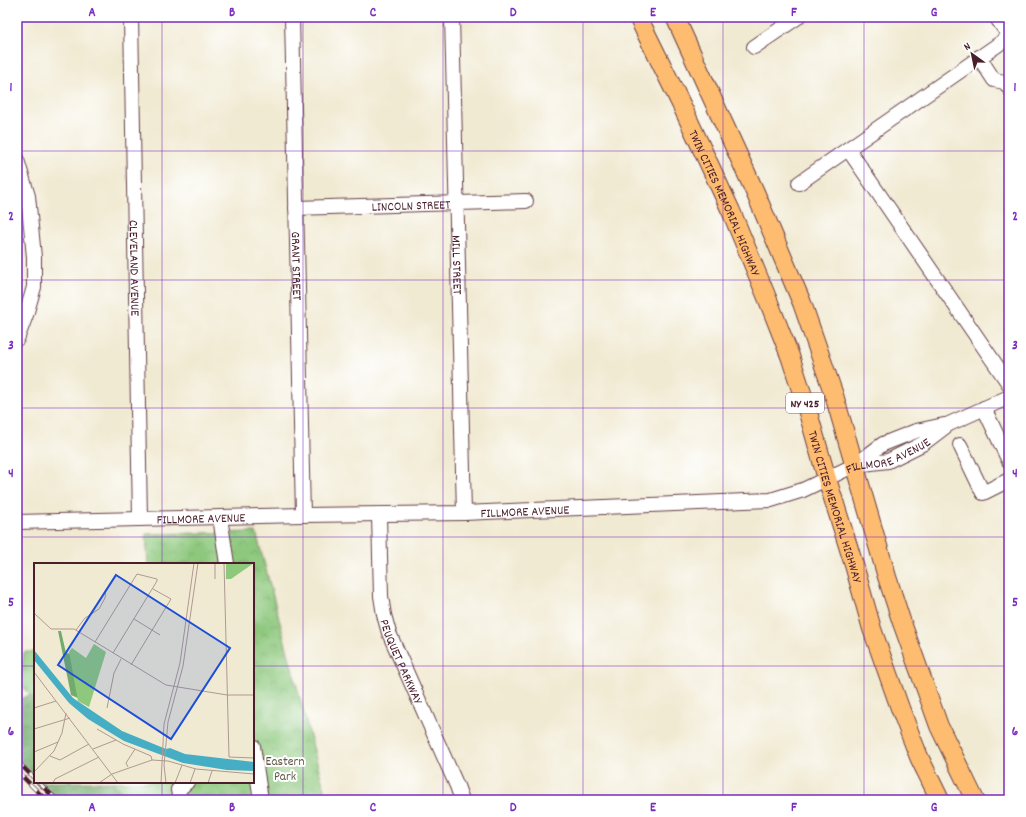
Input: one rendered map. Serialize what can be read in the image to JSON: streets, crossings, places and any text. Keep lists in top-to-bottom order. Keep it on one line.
{"streets":{"main road":["TWIN CITIES MEMORIAL HIGHWAY","NY 425"],"street":["LINCOLN STREET","MILL STREET","GRANT STREET","CLEVELAND AVENUE","FILLMORE AVENUE","PEUQUET PARKWAY"]},"crossings":[["TWIN CITIES MEMORIAL HIGHWAY","FILLMORE AVENUE"],["LINCOLN STREET","MILL STREET"],["LINCOLN STREET","GRANT STREET"],["MILL STREET","FILLMORE AVENUE"],["GRANT STREET","FILLMORE AVENUE"],["CLEVELAND AVENUE","FILLMORE AVENUE"],["NY 425","FILLMORE AVENUE"],["FILLMORE AVENUE","PEUQUET PARKWAY"]],"parks":["Eastern Park"],"north":"top left","grid":{"columns":["A","B","C","D","E","F","G"],"rows":["1","2","3","4","5","6"]}}
